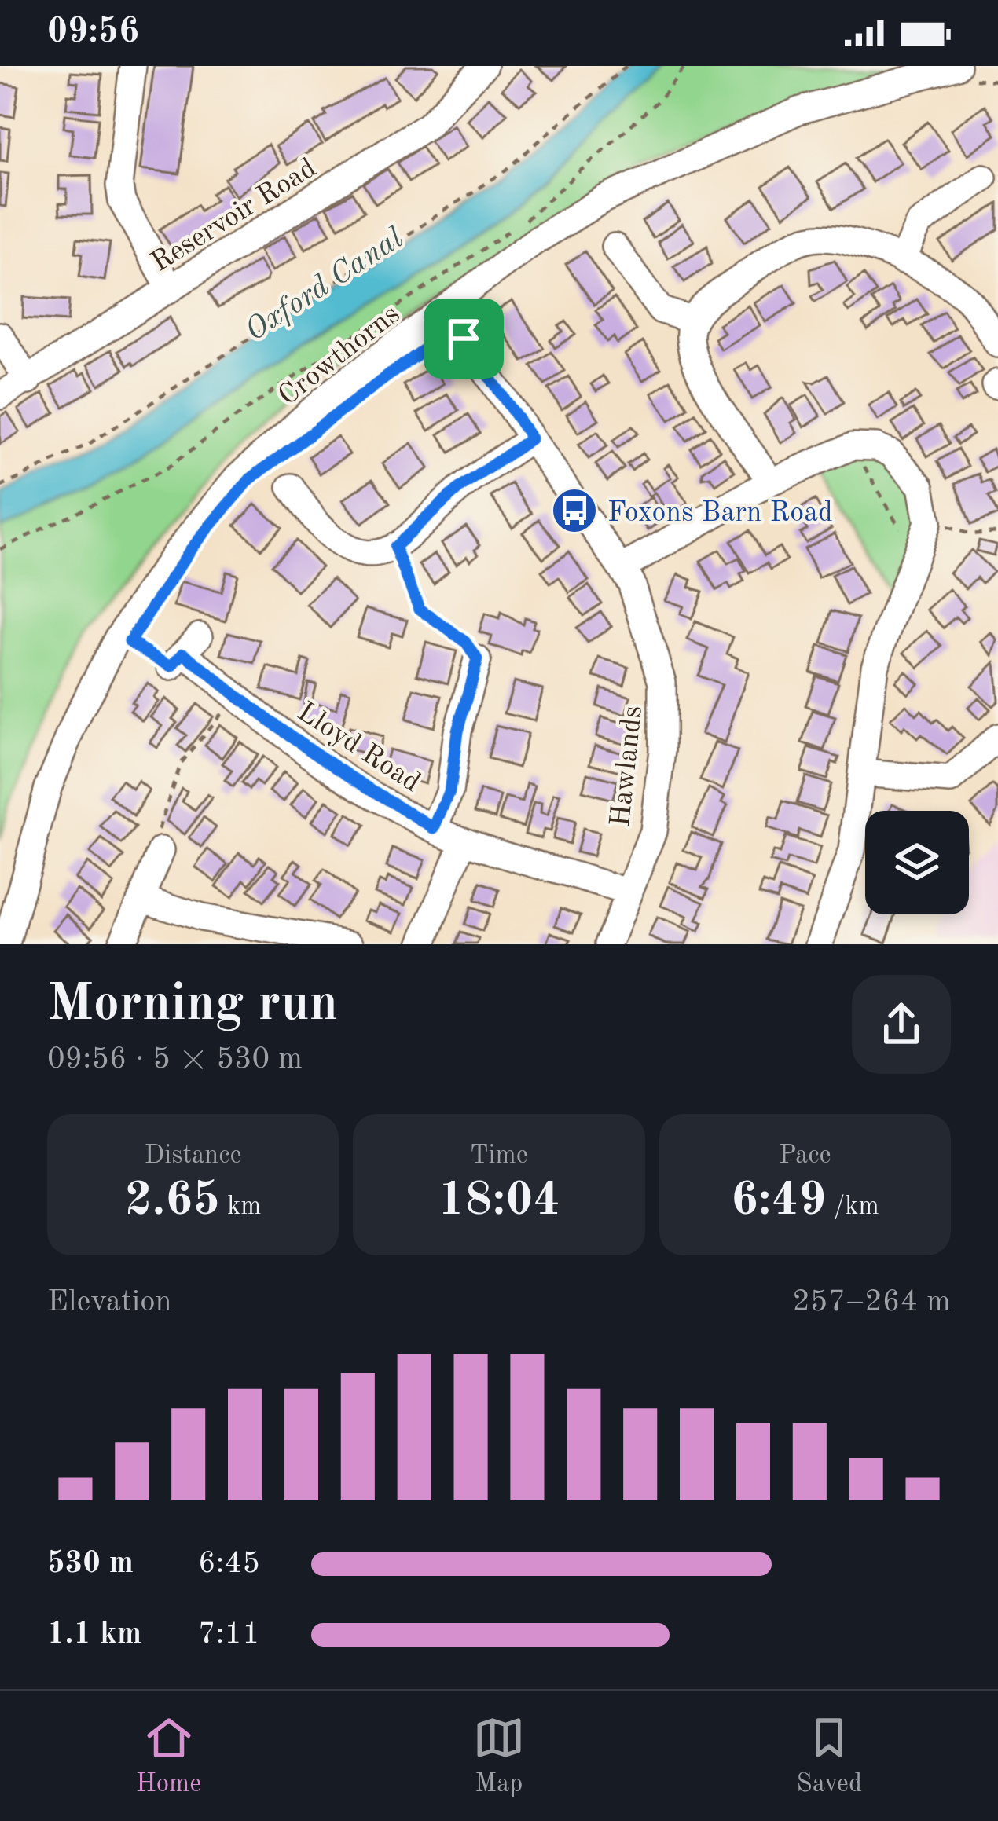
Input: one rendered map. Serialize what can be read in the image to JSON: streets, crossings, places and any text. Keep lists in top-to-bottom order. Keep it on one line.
{"streets":{"street":["Reservoir Road","Crowthorns","Lloyd Road","Hawlands"]},"crossings":[["Crowthorns","Hawlands"],["Lloyd Road","Hawlands"]],"water":["Oxford Canal"],"places":{"bus stop":["Foxons Barn Road"]},"page":{"status":"09:56","heading":["Morning run","09:56 · 5 × 530 m"],"stats":[["Distance","2.65 km"],["Time","18:04"],["Pace","6:49 /km"]],"chart":["Elevation","257–264 m"],"list":[{"name":"530 m","note":"6:45"},{"name":"1.1 km","note":"7:11"}],"tabs":["Home","Map","Saved"]}}
